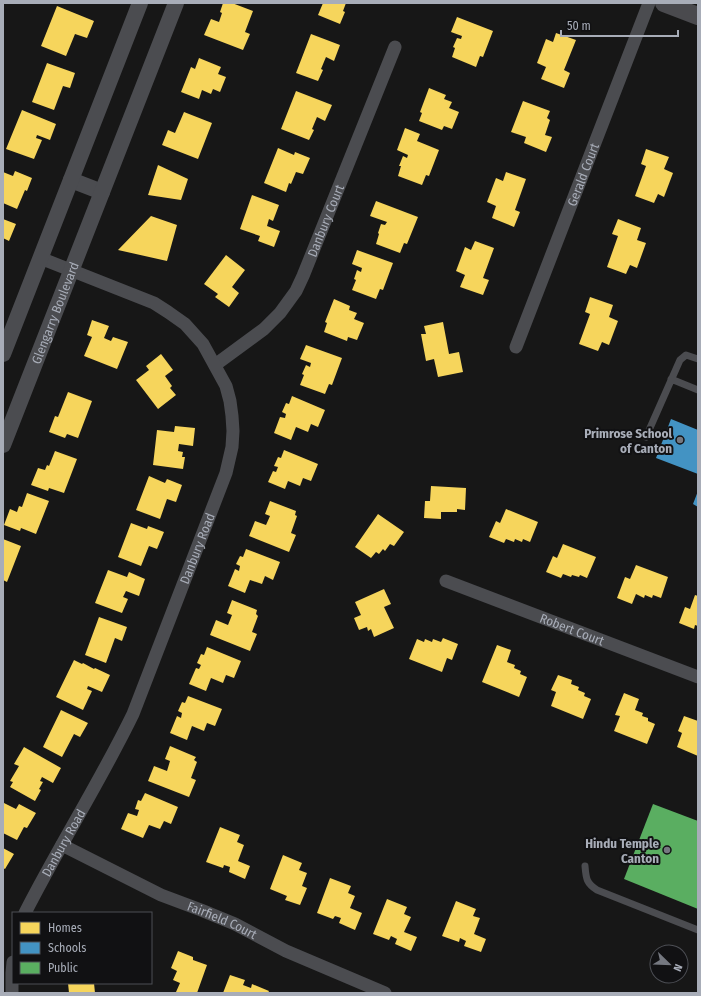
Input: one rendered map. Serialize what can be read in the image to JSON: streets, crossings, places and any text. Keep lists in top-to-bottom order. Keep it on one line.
{"streets":{"street":["Gerald Court","Danbury Court","Glengarry Boulevard","Danbury Road","Robert Court","Fairfield Court"]},"crossings":[["Danbury Court","Danbury Road"],["Glengarry Boulevard","Danbury Road"],["Danbury Road","Fairfield Court"]],"places":["Primrose School of Canton","Hindu Temple Canton"],"legend":["Homes","Schools","Public"],"scale_bar":"50 m","north":"bottom right"}
